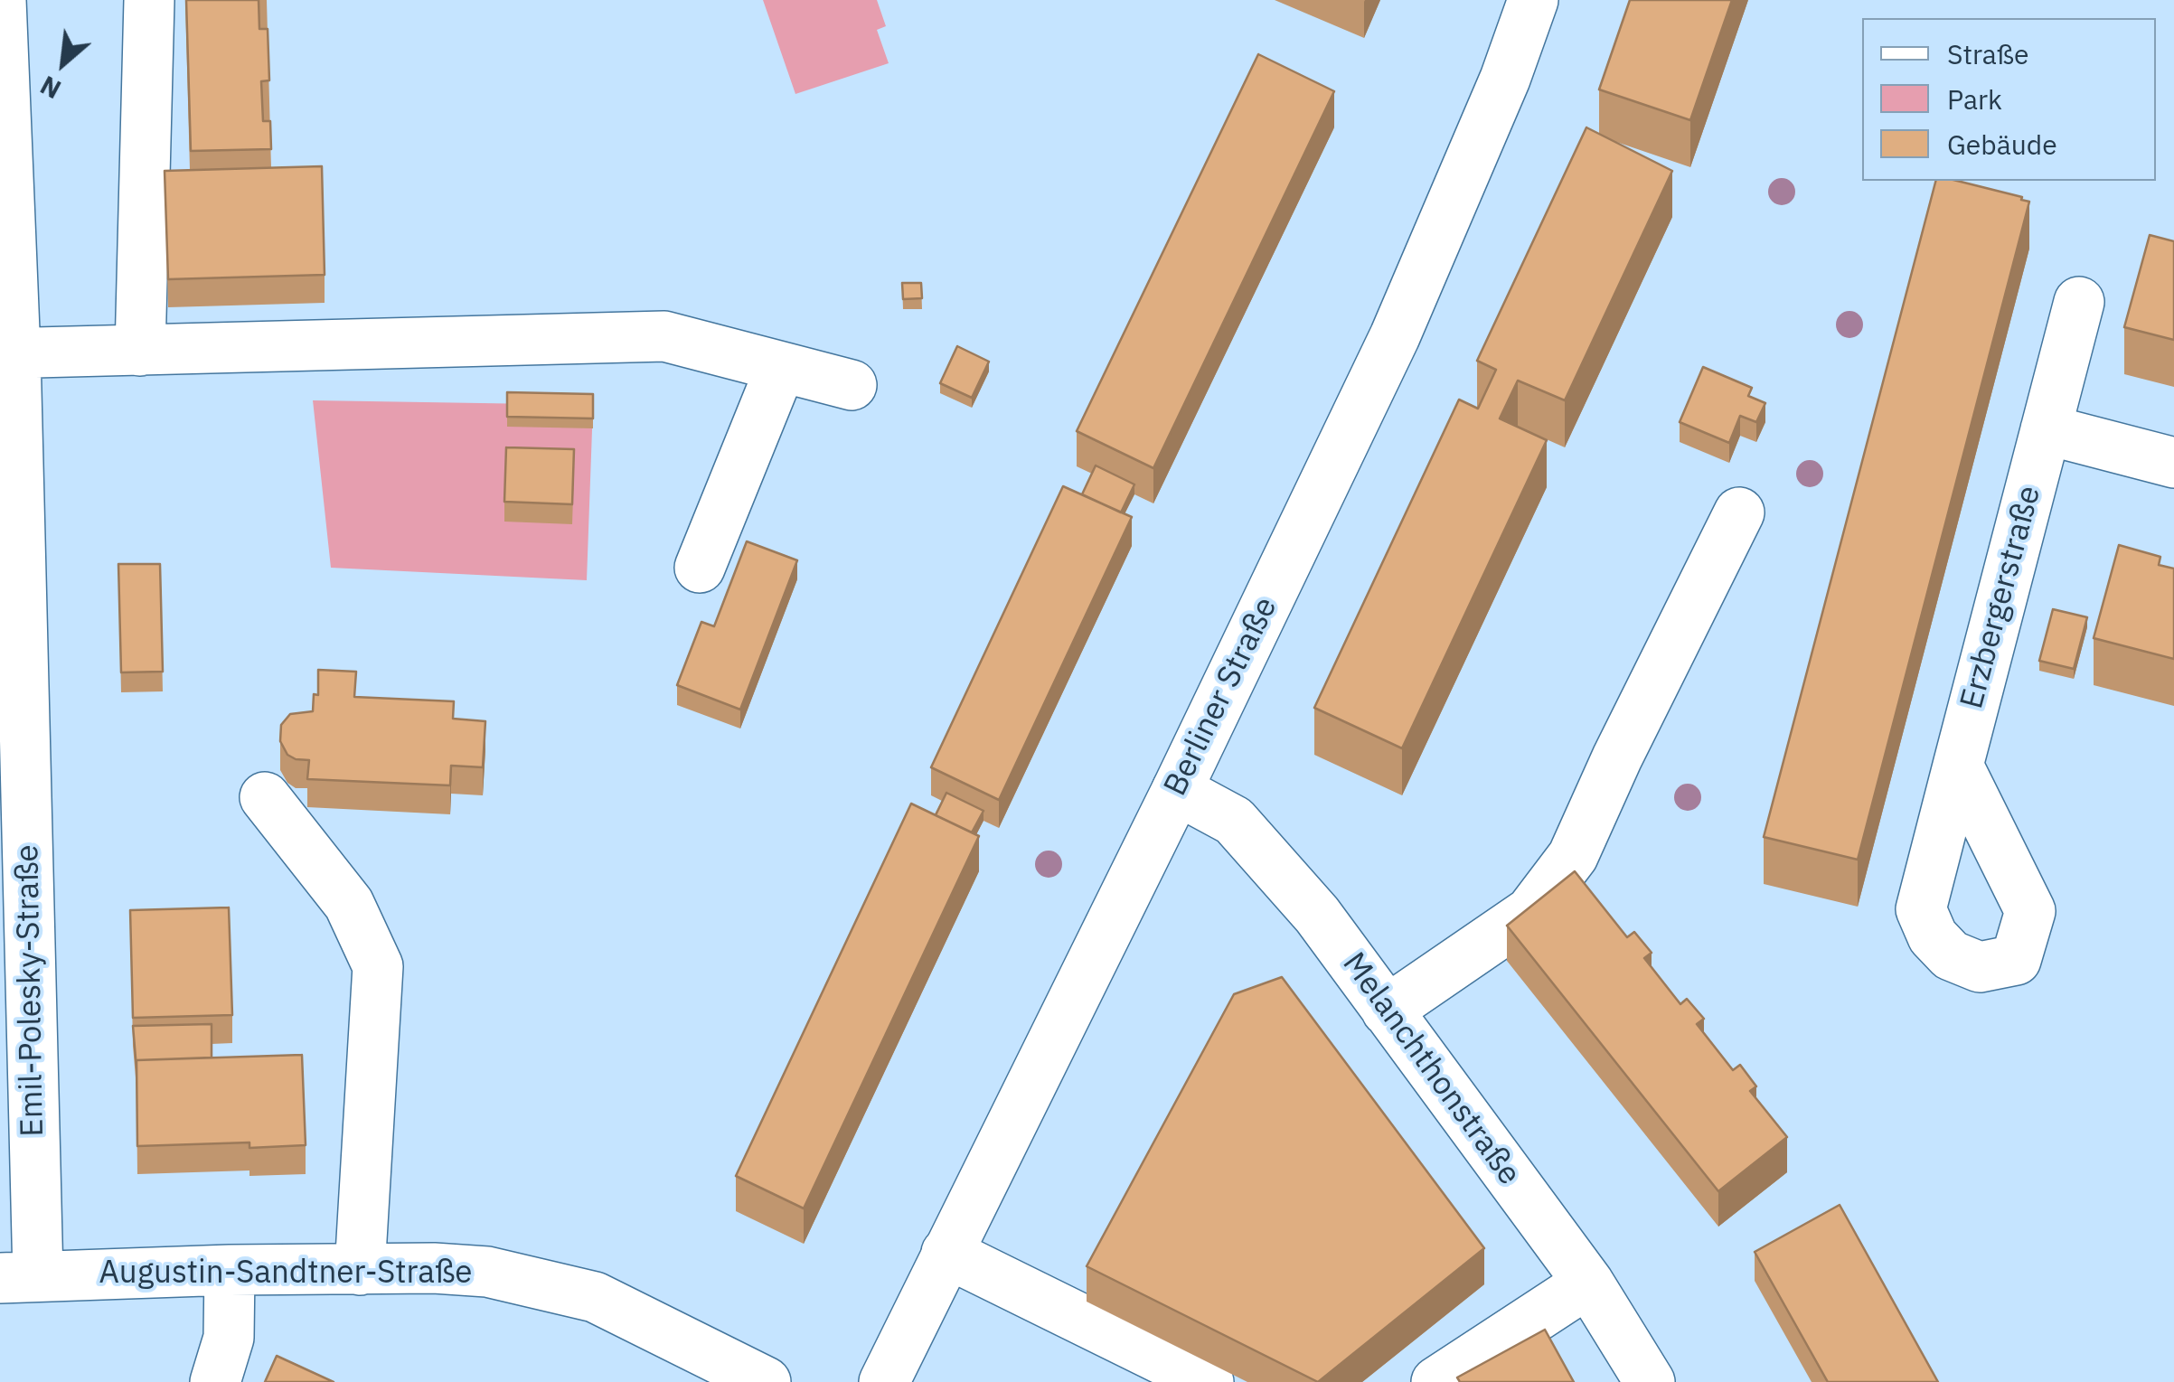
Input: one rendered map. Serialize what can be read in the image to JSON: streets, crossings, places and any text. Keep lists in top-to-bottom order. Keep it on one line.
{"streets":{"street":["Erzbergerstraße","Berliner Straße","Emil-Polesky-Straße","Melanchthonstraße","Augustin-Sandtner-Straße"]},"crossings":[["Berliner Straße","Melanchthonstraße"],["Emil-Polesky-Straße","Augustin-Sandtner-Straße"]],"legend":["Straße","Park","Gebäude"],"north":"bottom left"}
